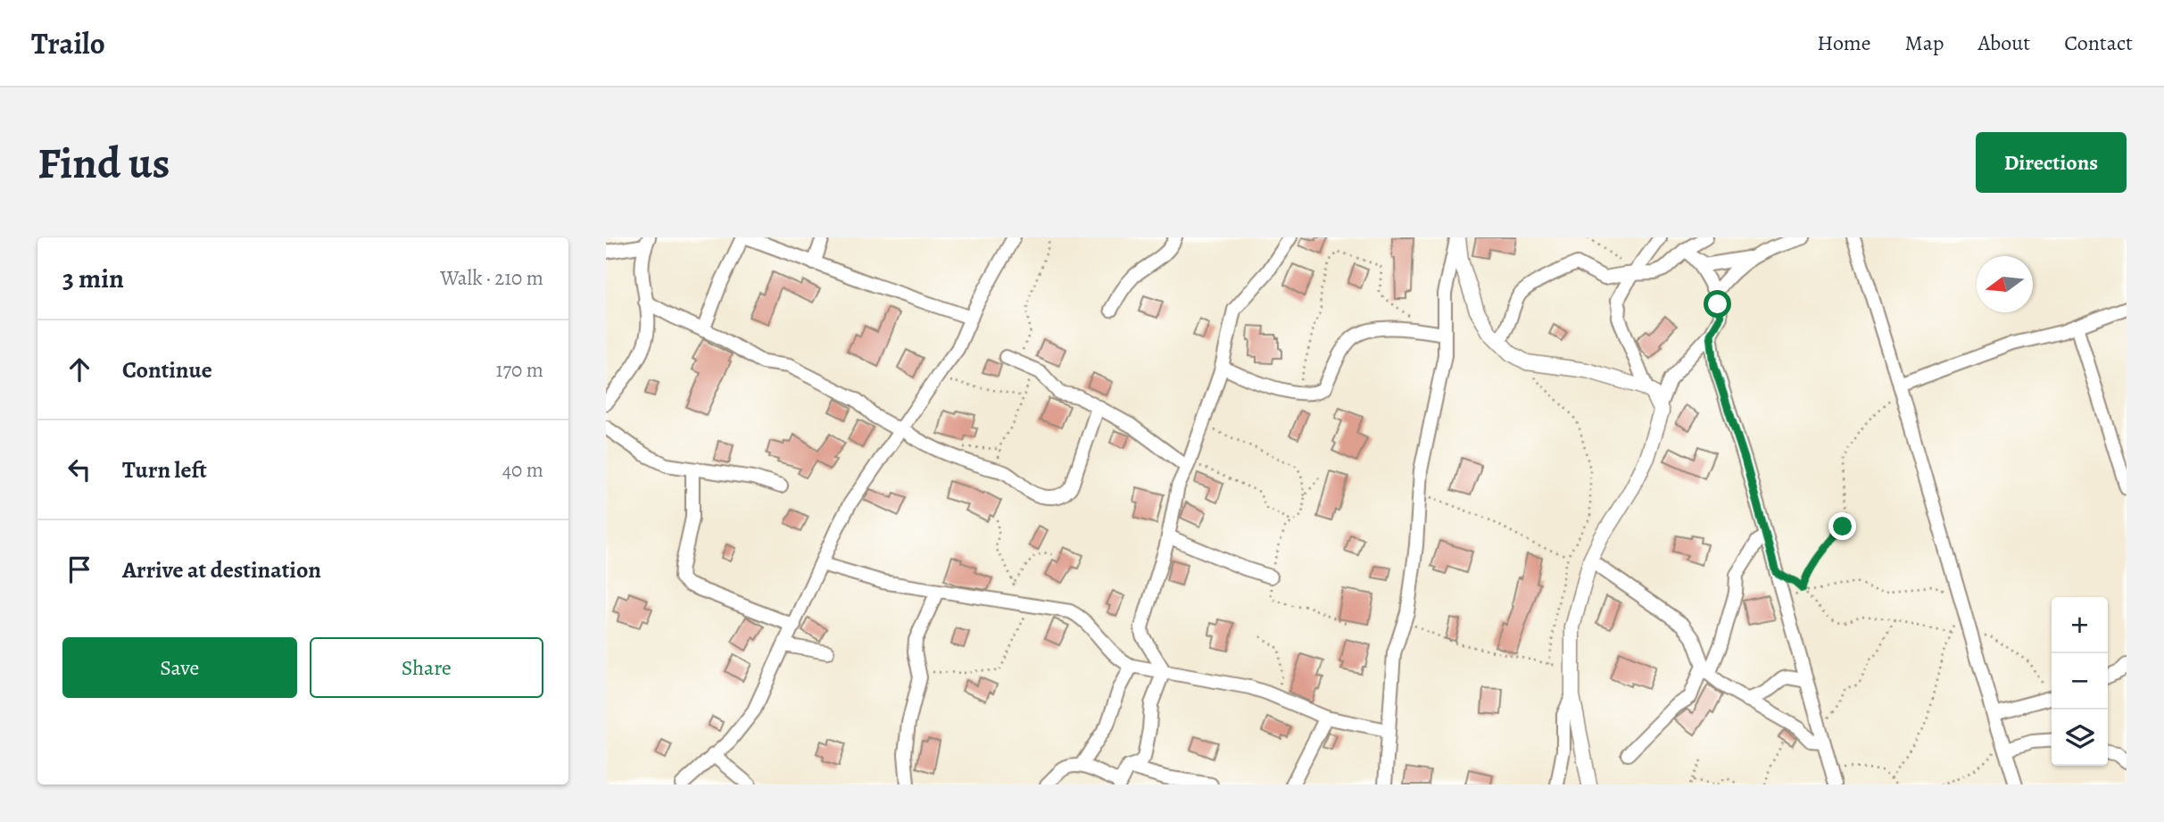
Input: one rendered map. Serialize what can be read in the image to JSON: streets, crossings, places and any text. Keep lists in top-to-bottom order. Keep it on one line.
{"north":"left","page":{"header":"Trailo","nav":["Home","Map","About","Contact"],"buttons":["Directions",["Save","Share"]],"title":"Find us","heading":["3 min","Walk · 210 m"],"list":[["Continue","170 m"],["Turn left","40 m"],"Arrive at destination"],"map_buttons":["+","−"]}}
